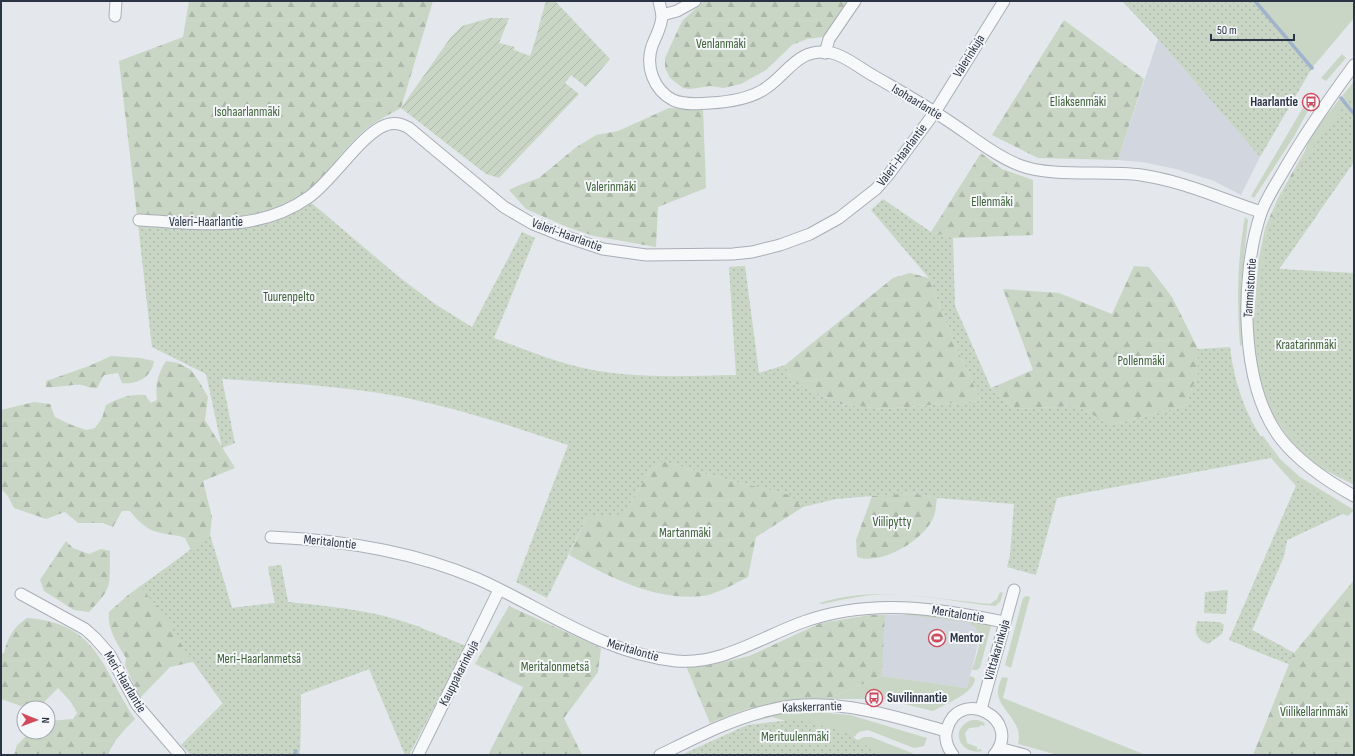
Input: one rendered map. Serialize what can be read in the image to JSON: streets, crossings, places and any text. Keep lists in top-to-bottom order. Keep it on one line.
{"streets":{"street":["Valerinkuja","Isohaarlantie","Valeri-Haarlantie","Tammistontie","Meritalontie","Viittakarinkuja","Kauppakarinkuja","Meri-Haarlantie","Kakskerrantie"]},"crossings":[["Valerinkuja","Isohaarlantie"],["Valerinkuja","Valeri-Haarlantie"],["Isohaarlantie","Valeri-Haarlantie"],["Isohaarlantie","Tammistontie"],["Meritalontie","Viittakarinkuja"],["Meritalontie","Kauppakarinkuja"]],"parks":["Venlanmäki","Eliaksenmäki","Isohaarlanmäki","Valerinmäki","Ellenmäki","Tuurenpelto","Kraatarinmäki","Pollenmäki","Viilipytty","Martanmäki","Meri-Haarlanmetsä","Meritalonmetsä","Viilikellarinmäki","Merituulenmäki"],"places":{"bus stop":["Haarlantie","Suvilinnantie"],"sports":["Mentor"]},"scale_bar":"50 m","north":"right"}
